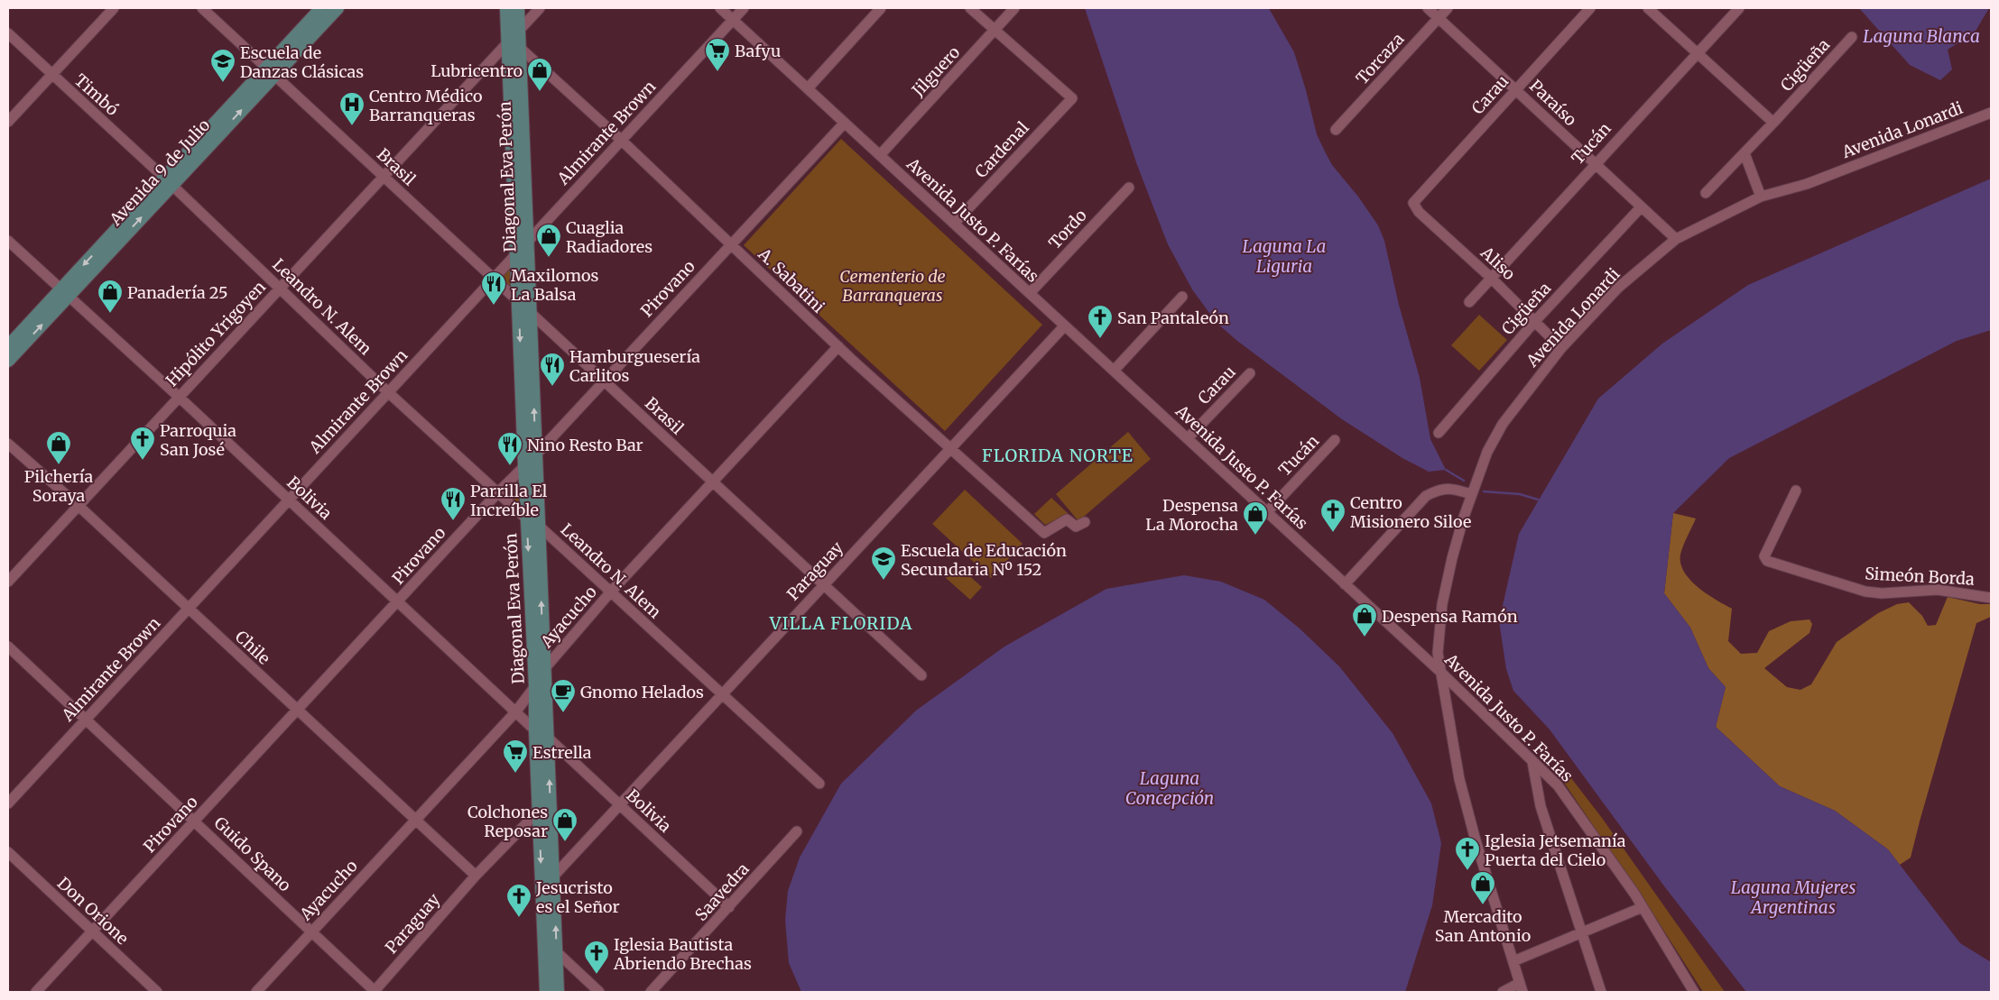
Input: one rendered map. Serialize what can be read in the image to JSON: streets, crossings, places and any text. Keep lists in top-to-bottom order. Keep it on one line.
{"streets":{"main road":["Avenida 9 de Julio","Diagonal Eva Perón"],"street":["Torcaza","Cigüeña","Jilguero","Timbó","Carau","Paraíso","Avenida Lonardi","Almirante Brown","Tucán","Cardenal","Brasil","Avenida Justo P. Farías","Tordo","Aliso","A. Sabatini","Pirovano","Leandro N. Alem","Hipólito Yrigoyen","Bolivia","Paraguay","Simeón Borda","Ayacucho","Chile","Guido Spano","Saavedra","Don Orione"]},"crossings":[["Torcaza","Paraíso"],["Cigüeña","Paraíso"],["Cigüeña","Aliso"],["Jilguero","Cardenal"],["Jilguero","Avenida Justo P. Farías"],["Timbó","Avenida 9 de Julio"],["Timbó","Leandro N. Alem"],["Carau","Paraíso"],["Carau","Avenida Justo P. Farías"],["Carau","Aliso"],["Paraíso","Avenida Lonardi"],["Paraíso","Tucán"],["Avenida Lonardi","Avenida Justo P. Farías"],["Avenida Lonardi","Aliso"],["Almirante Brown","Brasil"],["Almirante Brown","Diagonal Eva Perón"],["Almirante Brown","Avenida Justo P. Farías"],["Almirante Brown","A. Sabatini"],["Almirante Brown","Leandro N. Alem"],["Almirante Brown","Bolivia"],["Almirante Brown","Chile"],["Almirante Brown","Guido Spano"],["Tucán","Avenida Justo P. Farías"],["Tucán","Aliso"],["Cardenal","Avenida Justo P. Farías"],["Brasil","Avenida 9 de Julio"],["Brasil","Diagonal Eva Perón"],["Brasil","Pirovano"],["Brasil","Hipólito Yrigoyen"],["Brasil","Paraguay"],["Brasil","Ayacucho"],["Avenida 9 de Julio","Leandro N. Alem"],["Avenida 9 de Julio","Bolivia"],["Diagonal Eva Perón","A. Sabatini"],["Diagonal Eva Perón","Pirovano"],["Diagonal Eva Perón","Leandro N. Alem"],["Diagonal Eva Perón","Hipólito Yrigoyen"],["Diagonal Eva Perón","Bolivia"],["Diagonal Eva Perón","Paraguay"],["Diagonal Eva Perón","Ayacucho"],["Avenida Justo P. Farías","Tordo"],["Avenida Justo P. Farías","Pirovano"],["Avenida Justo P. Farías","Paraguay"],["A. Sabatini","Pirovano"],["A. Sabatini","Hipólito Yrigoyen"],["A. Sabatini","Paraguay"],["A. Sabatini","Ayacucho"],["Pirovano","Leandro N. Alem"],["Pirovano","Bolivia"],["Pirovano","Chile"],["Pirovano","Guido Spano"],["Pirovano","Don Orione"],["Leandro N. Alem","Hipólito Yrigoyen"],["Leandro N. Alem","Paraguay"],["Leandro N. Alem","Ayacucho"],["Hipólito Yrigoyen","Bolivia"],["Hipólito Yrigoyen","Chile"],["Bolivia","Paraguay"],["Bolivia","Ayacucho"],["Bolivia","Saavedra"],["Paraguay","Chile"],["Paraguay","Guido Spano"],["Ayacucho","Chile"],["Ayacucho","Guido Spano"]],"districts":["FLORIDA NORTE","VILLA FLORIDA"],"water":["Laguna Blanca","Laguna La Liguria","Laguna Concepción","Laguna Mujeres Argentinas"],"parks":["Cementerio de Barranqueras"],"places":{"supermarket":["Bafyu","Estrella"],"school or university":["Escuela de Danzas Clásicas","Escuela de Educación Secundaria Nº 152"],"shop":["Lubricentro","Cuaglia Radiadores","Panadería 25","Pilchería Soraya","Despensa La Morocha","Despensa Ramón","Colchones Reposar","Mercadito San Antonio"],"hospital":["Centro Médico Barranqueras"],"restaurant":["Maxilomos La Balsa","Hamburguesería Carlitos","Nino Resto Bar","Parrilla El Increíble"],"church":["San Pantaleón","Parroquia San José","Centro Misionero Siloe","Iglesia Jetsemanía Puerta del Cielo","Jesucristo es el Señor","Iglesia Bautista Abriendo Brechas"],"cafe":["Gnomo Helados"]}}
